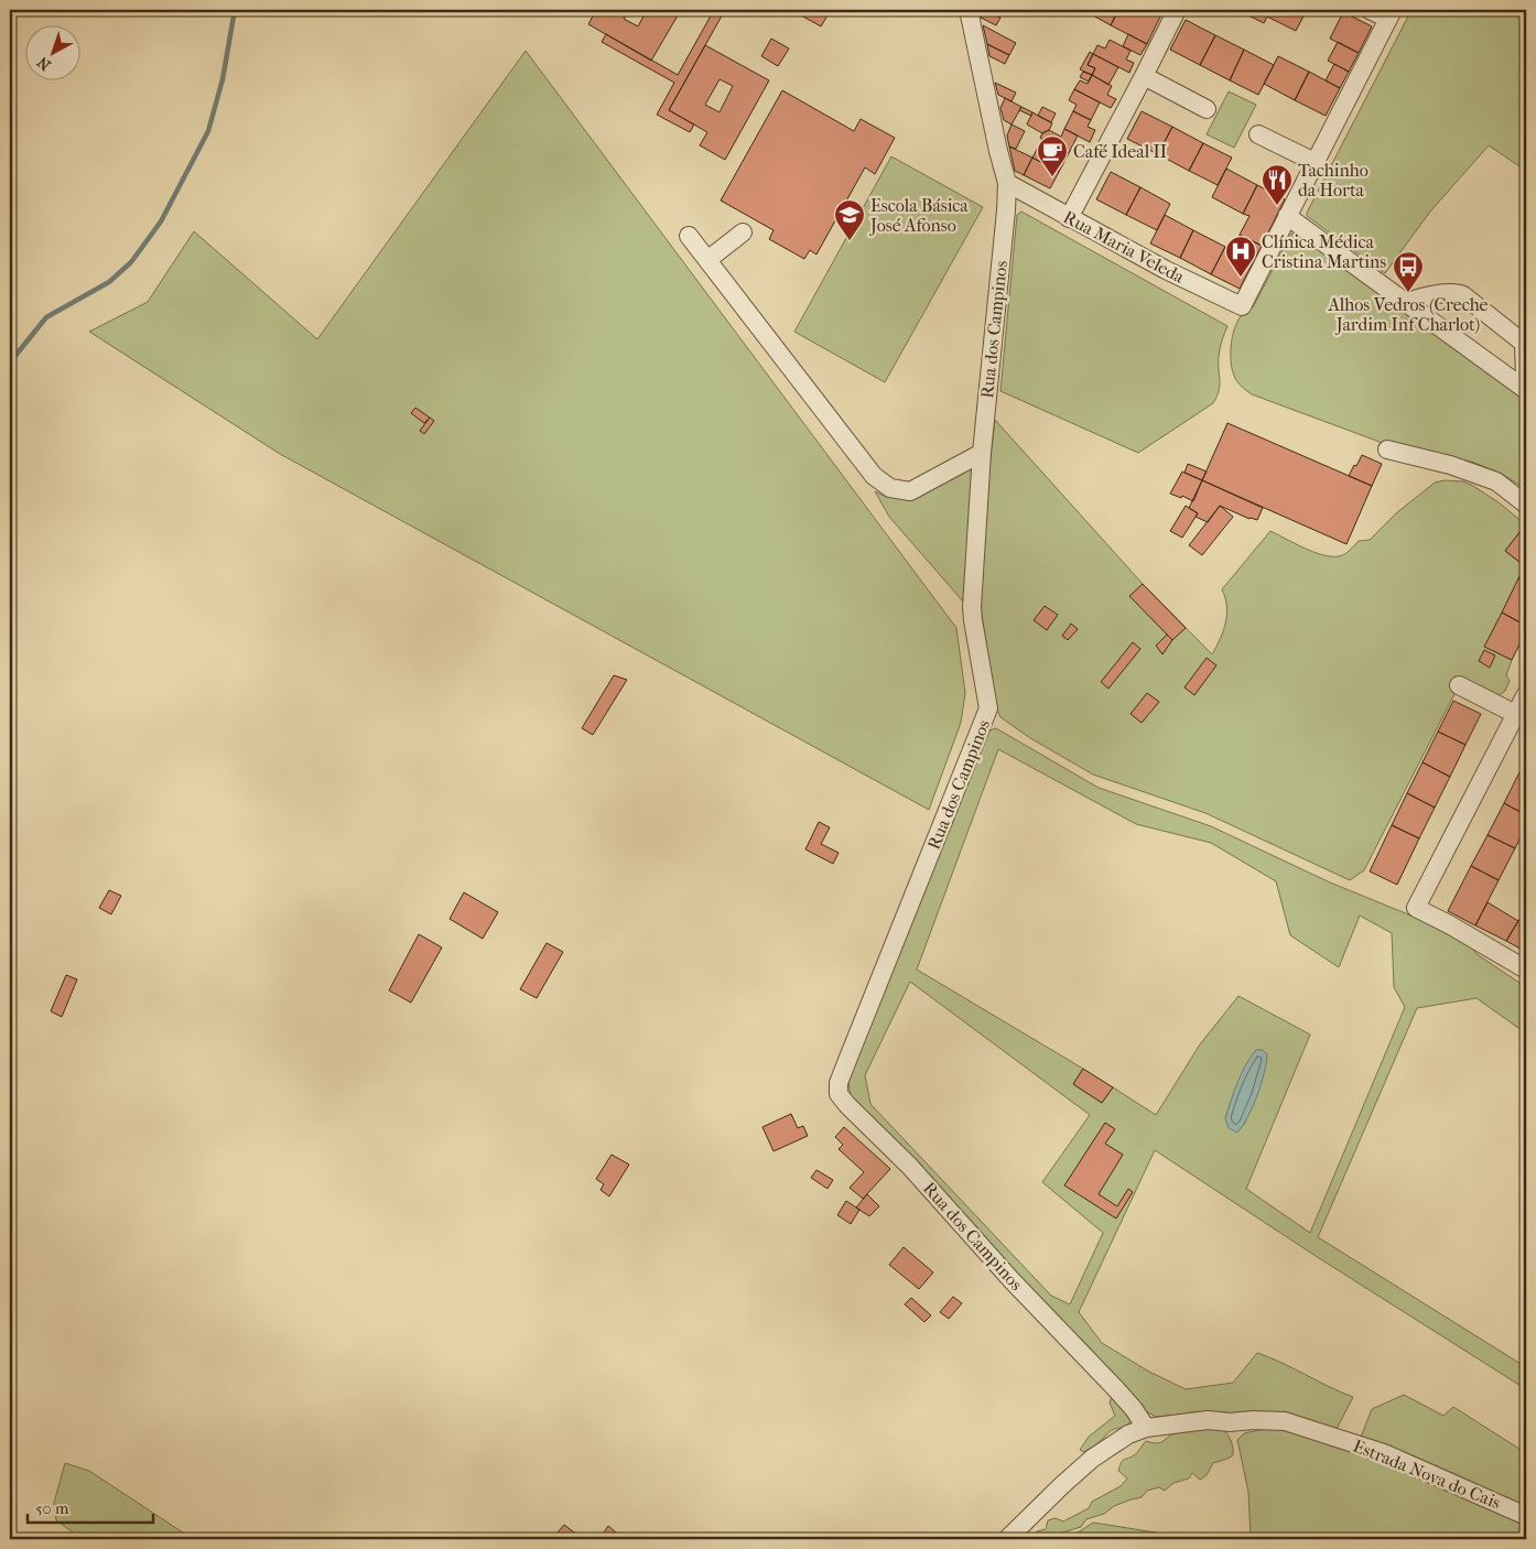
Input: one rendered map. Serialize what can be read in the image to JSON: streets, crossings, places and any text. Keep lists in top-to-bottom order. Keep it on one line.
{"streets":{"street":["Rua Maria Veleda","Rua dos Campinos","Estrada Nova do Cais"]},"crossings":[["Rua Maria Veleda","Rua dos Campinos"],["Rua dos Campinos","Estrada Nova do Cais"]],"places":{"cafe":["Café Ideal II"],"restaurant":["Tachinho da Horta"],"school or university":["Escola Básica José Afonso"],"hospital":["Clínica Médica Cristina Martins"],"bus stop":["Alhos Vedros (Creche Jardim Inf Charlot)"]},"scale_bar":"50 m","north":"bottom left"}
